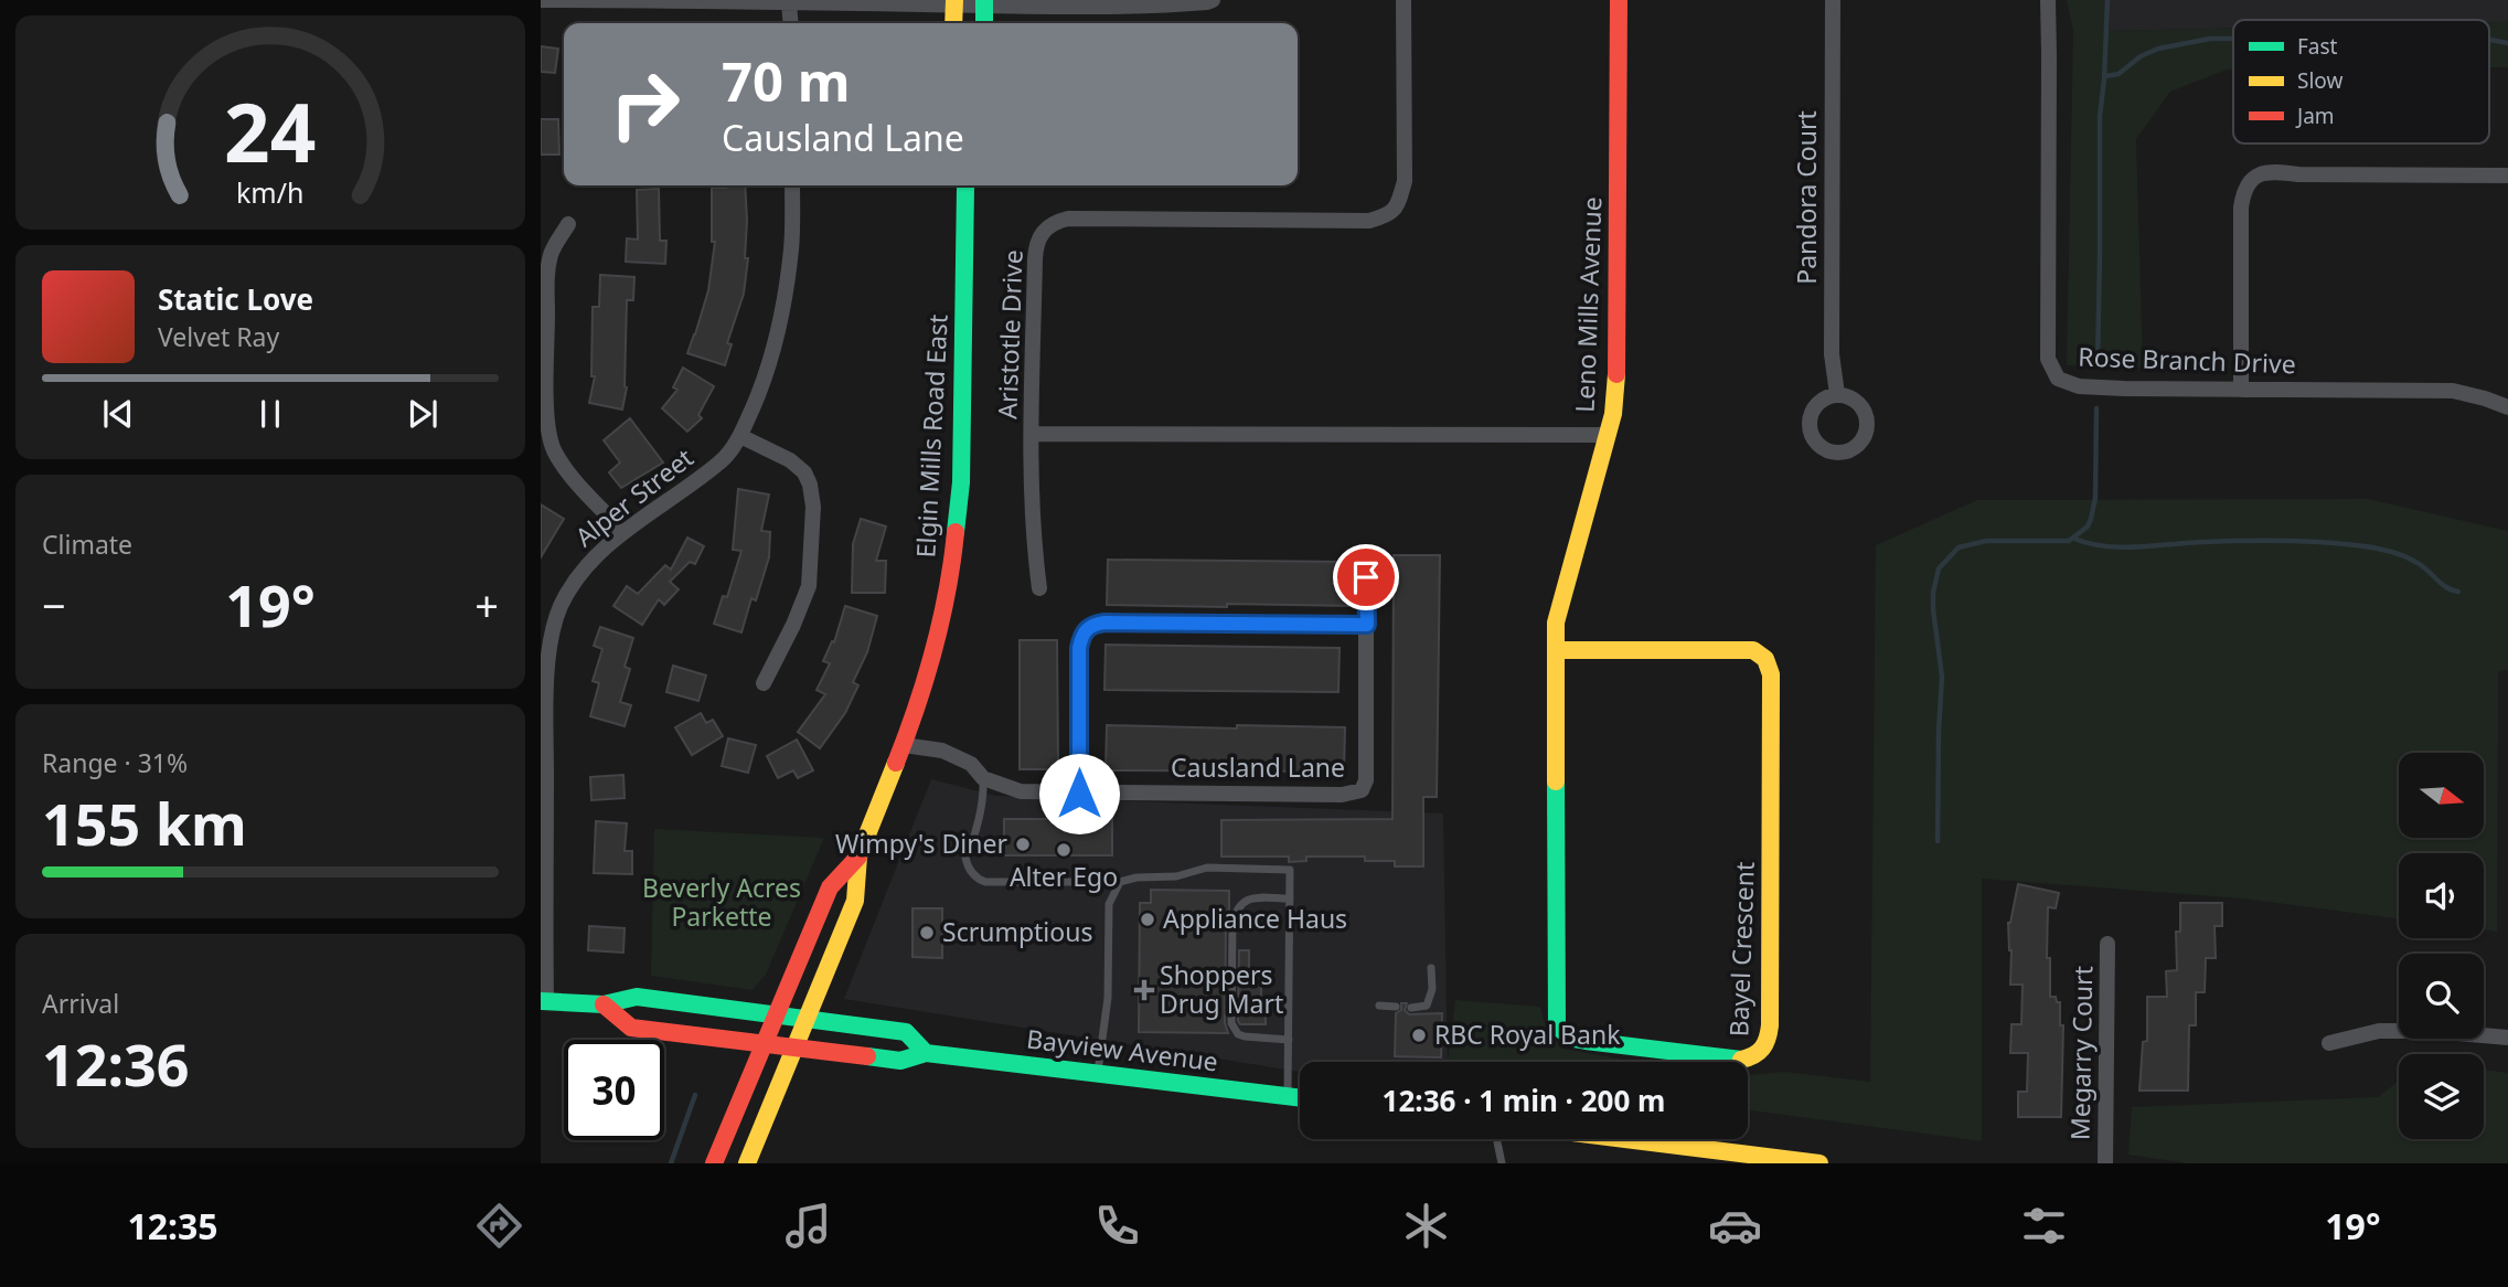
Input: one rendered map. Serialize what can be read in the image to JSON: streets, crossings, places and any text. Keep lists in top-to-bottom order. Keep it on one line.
{"streets":{"main road":["Leno Mills Avenue","Elgin Mills Road East","Bayel Crescent","Bayview Avenue"],"street":["Pandora Court","Aristotle Drive","Rose Branch Drive","Alper Street","Causland Lane","Megarry Court"]},"crossings":[["Leno Mills Avenue","Aristotle Drive"],["Leno Mills Avenue","Bayel Crescent"],["Elgin Mills Road East","Causland Lane"],["Elgin Mills Road East","Bayview Avenue"]],"parks":["Beverly Acres Parkette"],"places":{"other":["Wimpy's Diner","Alter Ego","Appliance Haus","Scrumptious","RBC Royal Bank"],"health":["Shoppers Drug Mart"]},"legend":["Fast","Slow","Jam"],"north":"right","page":{"turn":["70 m","Causland Lane"],"song":["Static Love","Velvet Ray"],"tile":["Climate",["Range · 31%","155 km"],["Arrival","12:36"]],"heat":["−","19°","+"],"limit":"30","trip":"12:36 · 1 min · 200 m","tabs":["12:35","19°"],"gauge":["24","km/h"]}}
